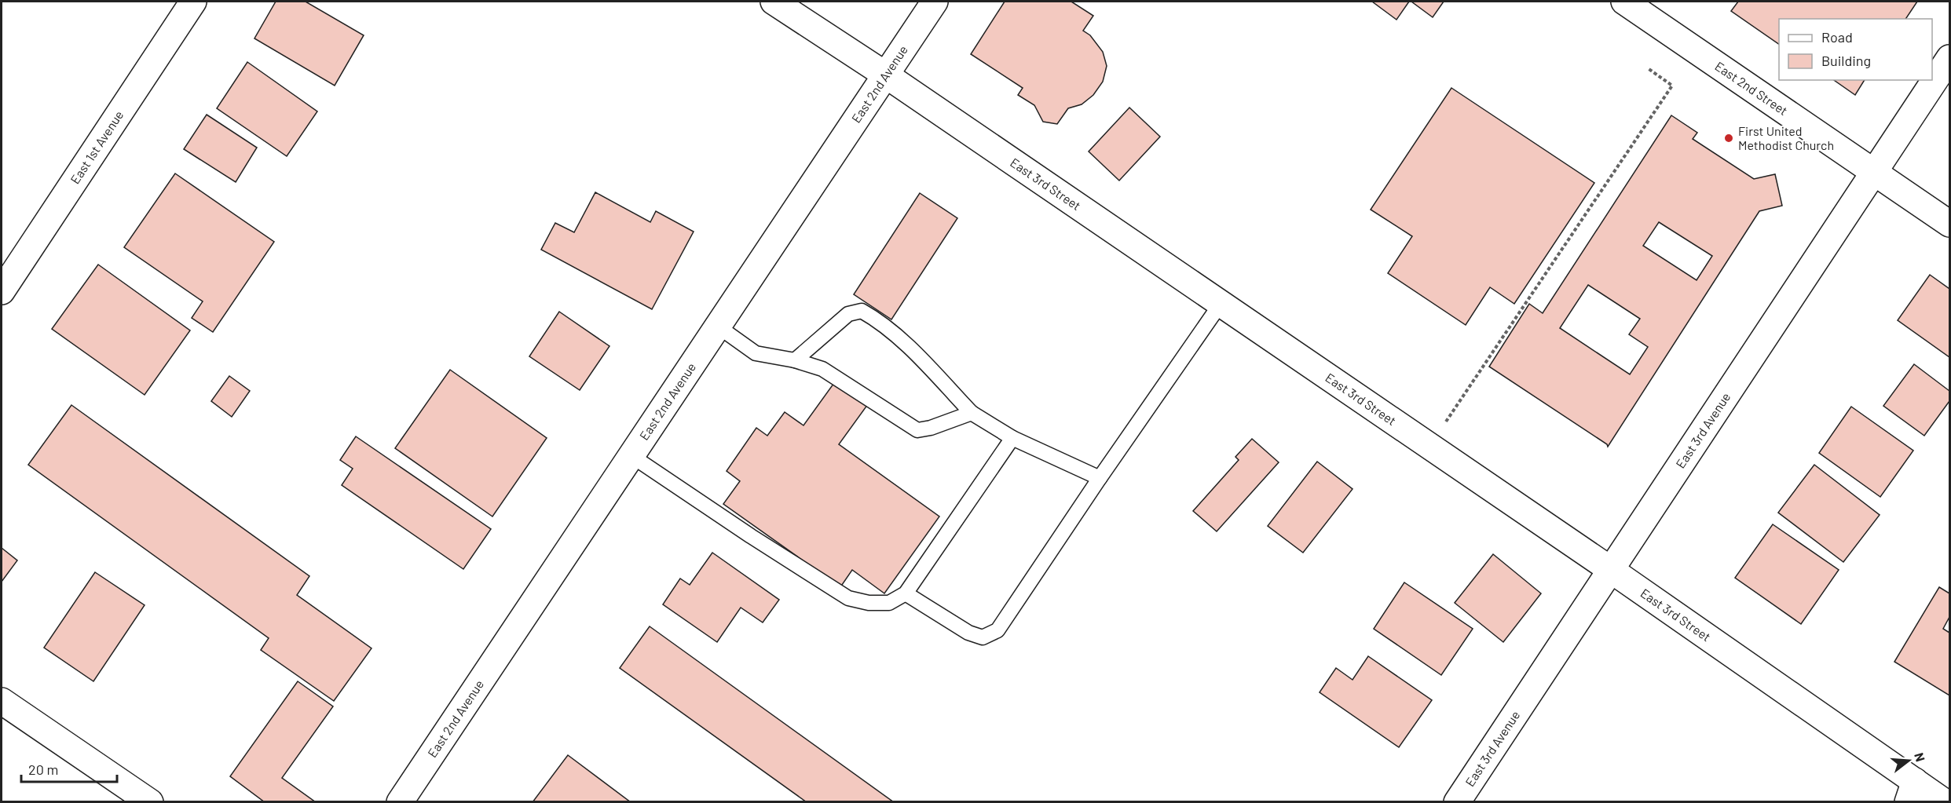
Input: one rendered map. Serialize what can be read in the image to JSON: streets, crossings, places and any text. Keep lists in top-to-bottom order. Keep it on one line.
{"streets":{"street":["East 2nd Avenue","East 2nd Street","East 1st Avenue","East 3rd Street","East 3rd Avenue"]},"crossings":[["East 2nd Avenue","East 3rd Street"],["East 2nd Street","East 3rd Avenue"],["East 3rd Street","East 3rd Avenue"]],"places":["First United Methodist Church"],"legend":["Road","Building"],"scale_bar":"20 m","north":"right"}
